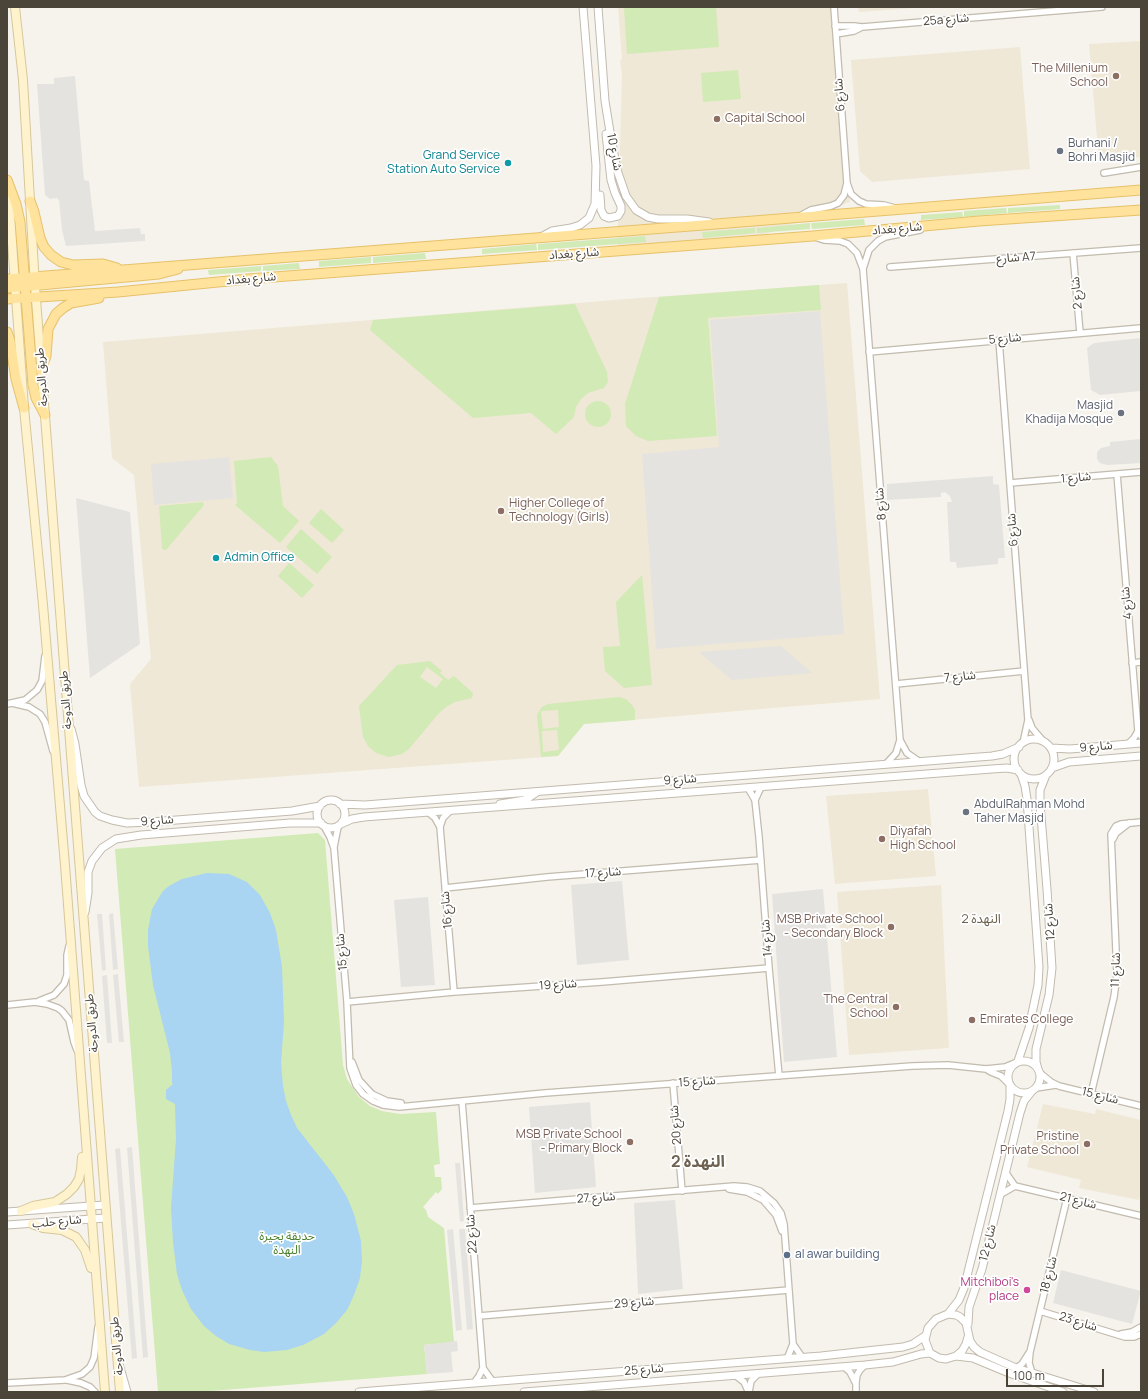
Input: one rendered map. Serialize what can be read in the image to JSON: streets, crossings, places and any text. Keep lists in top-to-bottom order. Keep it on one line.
{"streets":{"main road":["شارع بغداد","طريق الدوحة"],"street":["25a شارع","شارع 6","شارع 10","شارع A7","شارع 2","شارع 5","شارع 1","شارع 8","شارع 4","شارع 7","شارع 9","شارع 17","شارع 16","شارع 12","شارع 14","شارع 15","شارع 11","شارع 19","شارع 20","شارع 27","شارع 21","شارع حلب","شارع 22","شارع 18","شارع 29","شارع 23","شارع 25"]},"crossings":[["25a شارع","شارع 6"],["شارع 6","شارع بغداد"],["شارع 6","شارع 5"],["شارع 6","شارع 1"],["شارع 6","شارع 7"],["شارع 6","شارع 9"],["شارع 6","شارع 12"],["شارع 10","شارع بغداد"],["شارع بغداد","طريق الدوحة"],["شارع بغداد","شارع 8"],["شارع A7","شارع 2"],["شارع 2","شارع 5"],["شارع 5","شارع 8"],["طريق الدوحة","شارع 9"],["طريق الدوحة","شارع حلب"],["شارع 1","شارع 4"],["شارع 8","شارع 7"],["شارع 8","شارع 9"],["شارع 4","شارع 9"],["شارع 9","شارع 12"],["شارع 9","شارع 14"],["شارع 9","شارع 15"],["شارع 17","شارع 16"],["شارع 17","شارع 14"],["شارع 16","شارع 19"],["شارع 12","شارع 15"],["شارع 12","شارع 25"],["شارع 14","شارع 15"],["شارع 14","شارع 19"],["شارع 15","شارع 11"],["شارع 15","شارع 19"],["شارع 15","شارع 20"],["شارع 15","شارع 22"],["شارع 20","شارع 27"],["شارع 27","شارع 22"],["شارع 27","شارع 29"],["شارع 27","شارع 25"],["شارع 21","شارع 18"],["شارع 22","شارع 29"],["شارع 18","شارع 23"]],"districts":["النهدة 2","النهدة 2"],"parks":["حديقة بحيرة النهدة"],"places":["The Millenium School","Capital School","Burhani / Bohri Masjid","Grand Service Station Auto Service","Masjid Khadija Mosque","Higher College of Technology (Girls)","Admin Office","AbdulRahman Mohd Taher Masjid","Diyafah High School","MSB Private School - Secondary Block","The Central School","Emirates College","MSB Private School - Primary Block","Pristine Private School","al awar building","Mitchiboi's place"],"scale_bar":"100 m"}
